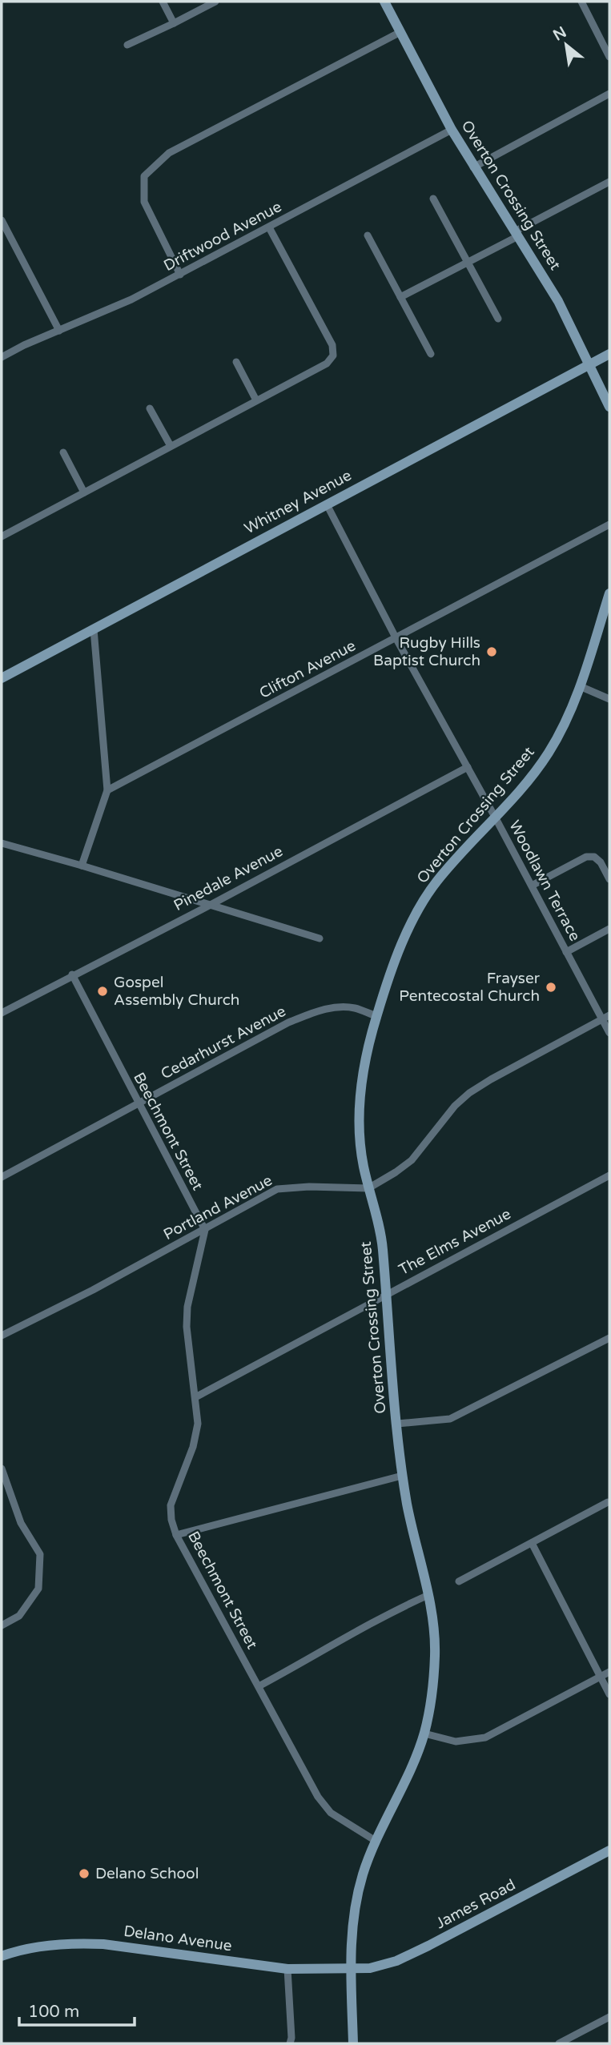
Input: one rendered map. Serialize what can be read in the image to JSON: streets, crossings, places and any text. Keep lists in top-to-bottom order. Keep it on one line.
{"streets":{"main road":["Overton Crossing Street","Whitney Avenue","James Road","Delano Avenue"],"street":["Driftwood Avenue","Clifton Avenue","Pinedale Avenue","Woodlawn Terrace","Cedarhurst Avenue","Beechmont Street","Portland Avenue","The Elms Avenue"]},"crossings":[["Overton Crossing Street","Driftwood Avenue"],["Overton Crossing Street","Whitney Avenue"],["Overton Crossing Street","Woodlawn Terrace"],["Overton Crossing Street","Cedarhurst Avenue"],["Overton Crossing Street","Beechmont Street"],["Overton Crossing Street","Portland Avenue"],["Overton Crossing Street","The Elms Avenue"],["Overton Crossing Street","James Road"],["Overton Crossing Street","Delano Avenue"],["Whitney Avenue","Woodlawn Terrace"],["Clifton Avenue","Woodlawn Terrace"],["Pinedale Avenue","Woodlawn Terrace"],["Pinedale Avenue","Beechmont Street"],["Cedarhurst Avenue","Beechmont Street"],["Beechmont Street","Portland Avenue"],["Beechmont Street","The Elms Avenue"],["James Road","Delano Avenue"]],"places":["Rugby Hills Baptist Church","Frayser Pentecostal Church","Gospel Assembly Church","Delano School"],"scale_bar":"100 m","north":"top left"}
